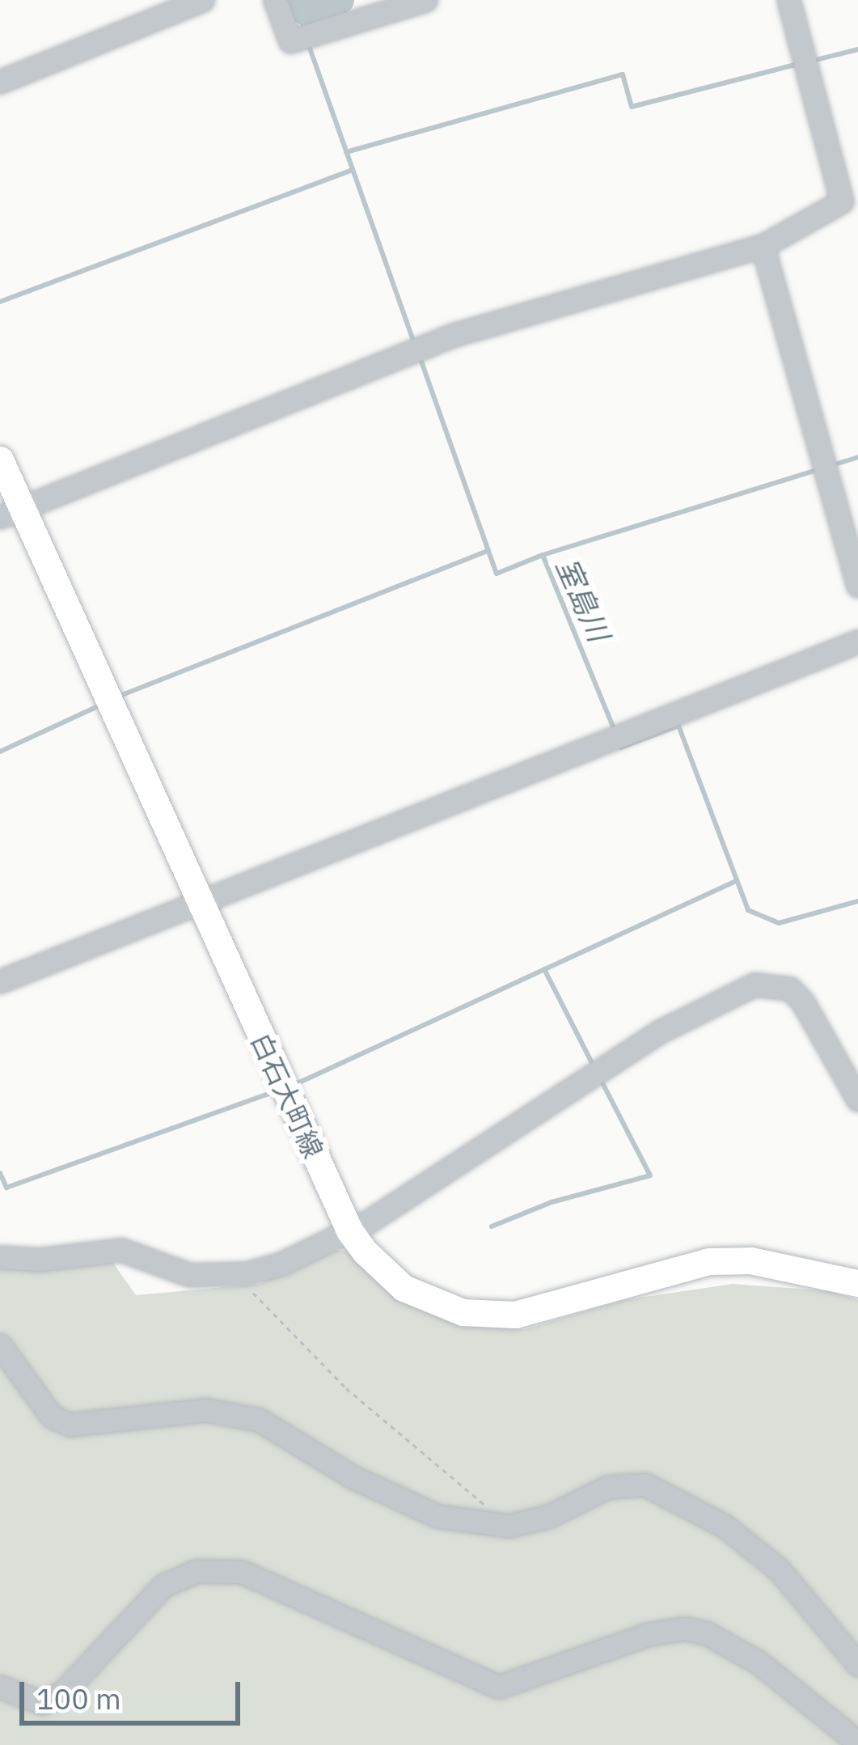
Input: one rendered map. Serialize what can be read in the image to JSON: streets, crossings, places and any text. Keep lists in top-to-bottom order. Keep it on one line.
{"streets":{"main road":["白石大町線"]},"water":["室島川"],"scale_bar":"100 m"}
